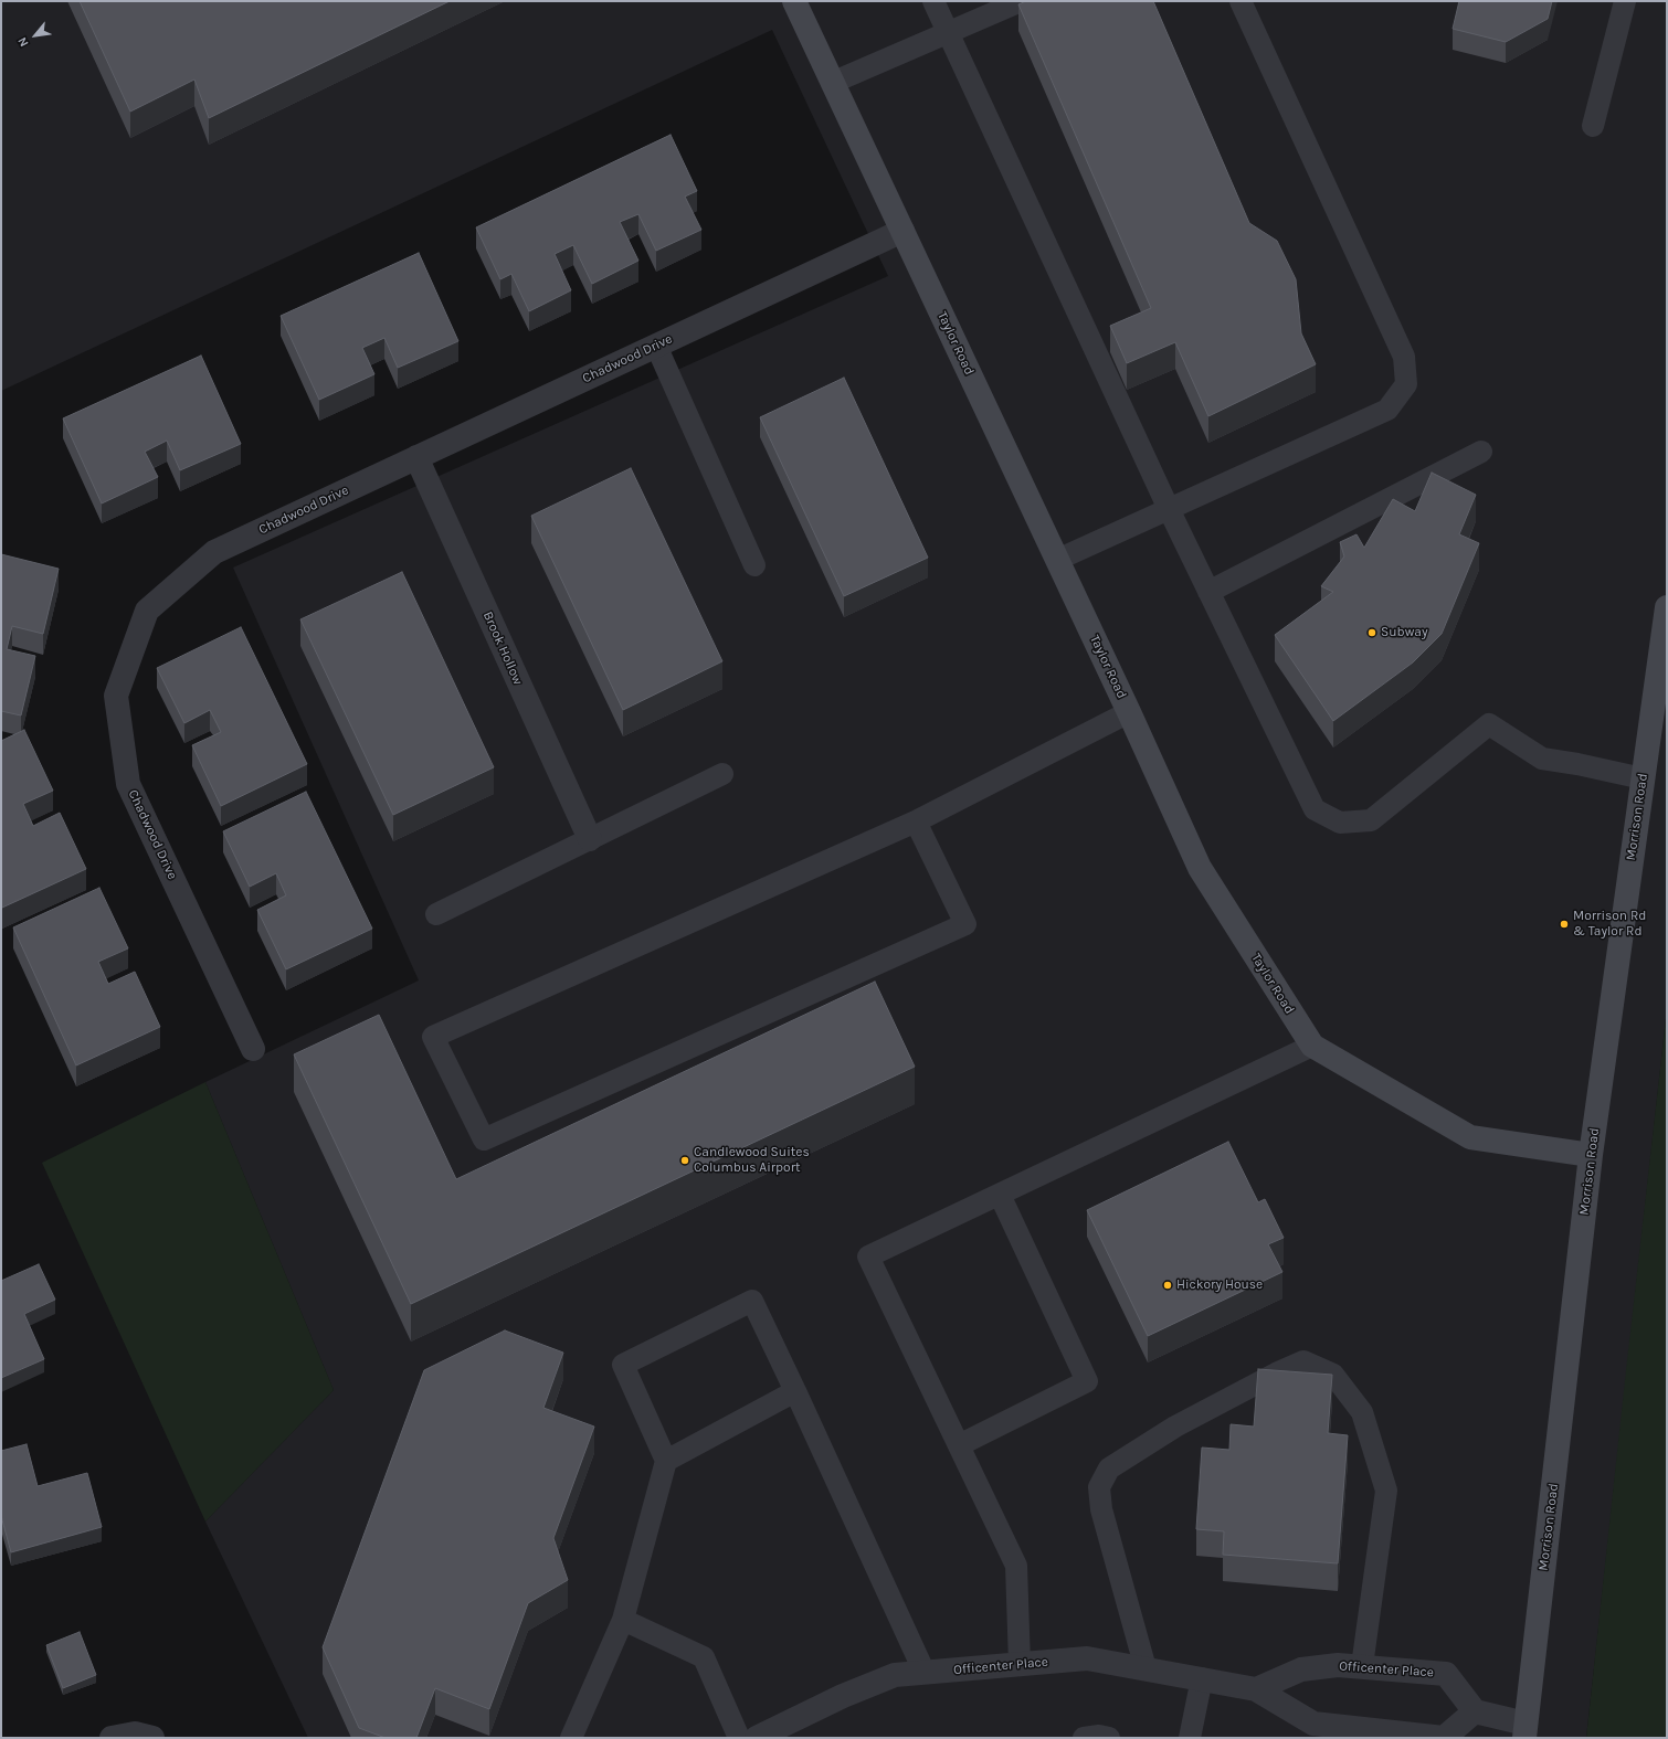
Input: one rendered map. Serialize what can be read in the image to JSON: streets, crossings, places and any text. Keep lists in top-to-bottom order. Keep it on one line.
{"streets":{"main road":["Taylor Road","Morrison Road"],"street":["Chadwood Drive","Brook Hollow","Officenter Place"]},"crossings":[["Taylor Road","Chadwood Drive"],["Taylor Road","Morrison Road"],["Chadwood Drive","Brook Hollow"]],"places":["Subway","Morrison Rd & Taylor Rd","Candlewood Suites Columbus Airport","Hickory House"],"north":"bottom left"}
